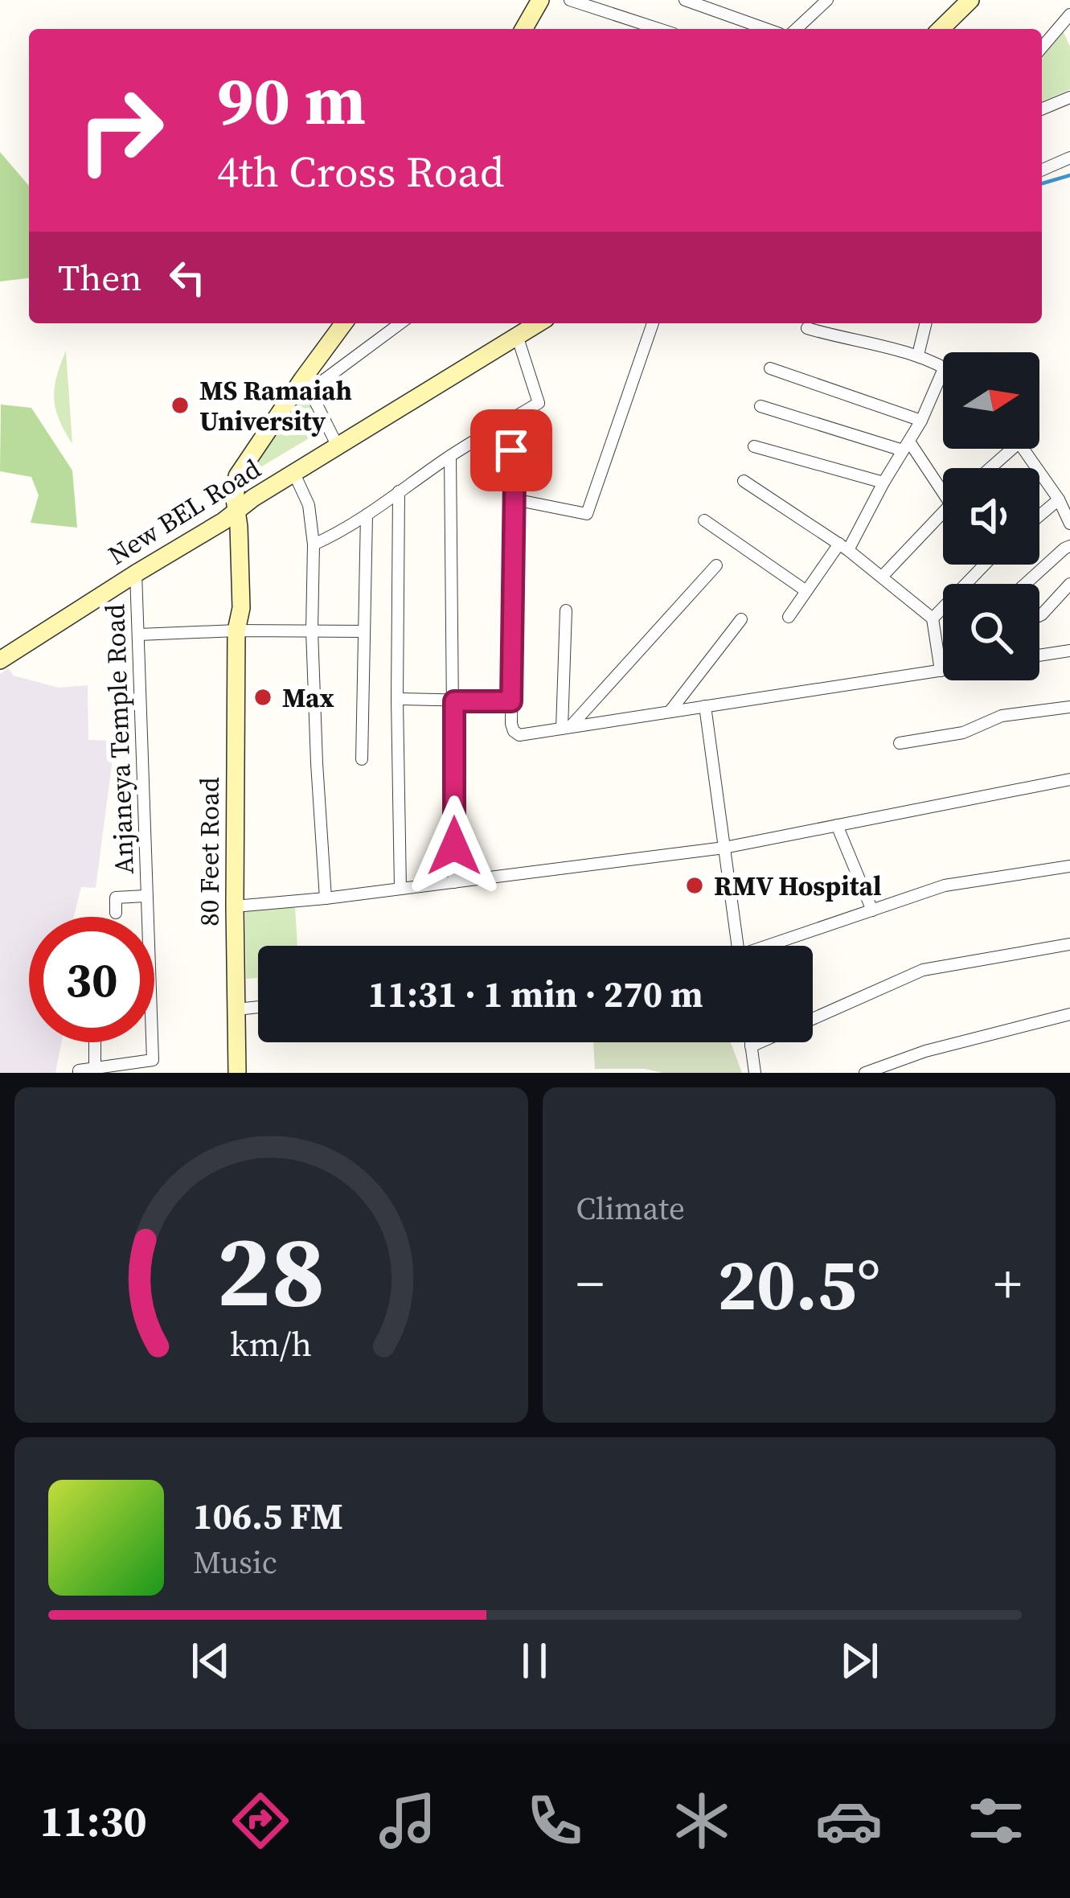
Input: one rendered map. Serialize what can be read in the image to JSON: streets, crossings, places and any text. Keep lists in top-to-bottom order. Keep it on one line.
{"streets":{"main road":["New BEL Road","80 Feet Road"],"street":["Anjaneya Temple Road"]},"crossings":[["New BEL Road","Anjaneya Temple Road"],["New BEL Road","80 Feet Road"]],"places":["MS Ramaiah University","Max","RMV Hospital"],"north":"right","page":{"turn":["90 m","4th Cross Road"],"then":"Then","limit":"30","trip":"11:31 · 1 min · 270 m","tile":"Climate","heat":["−","20.5°","+"],"song":["106.5 FM","Music"],"tabs":"11:30","gauge":["28","km/h"]}}
